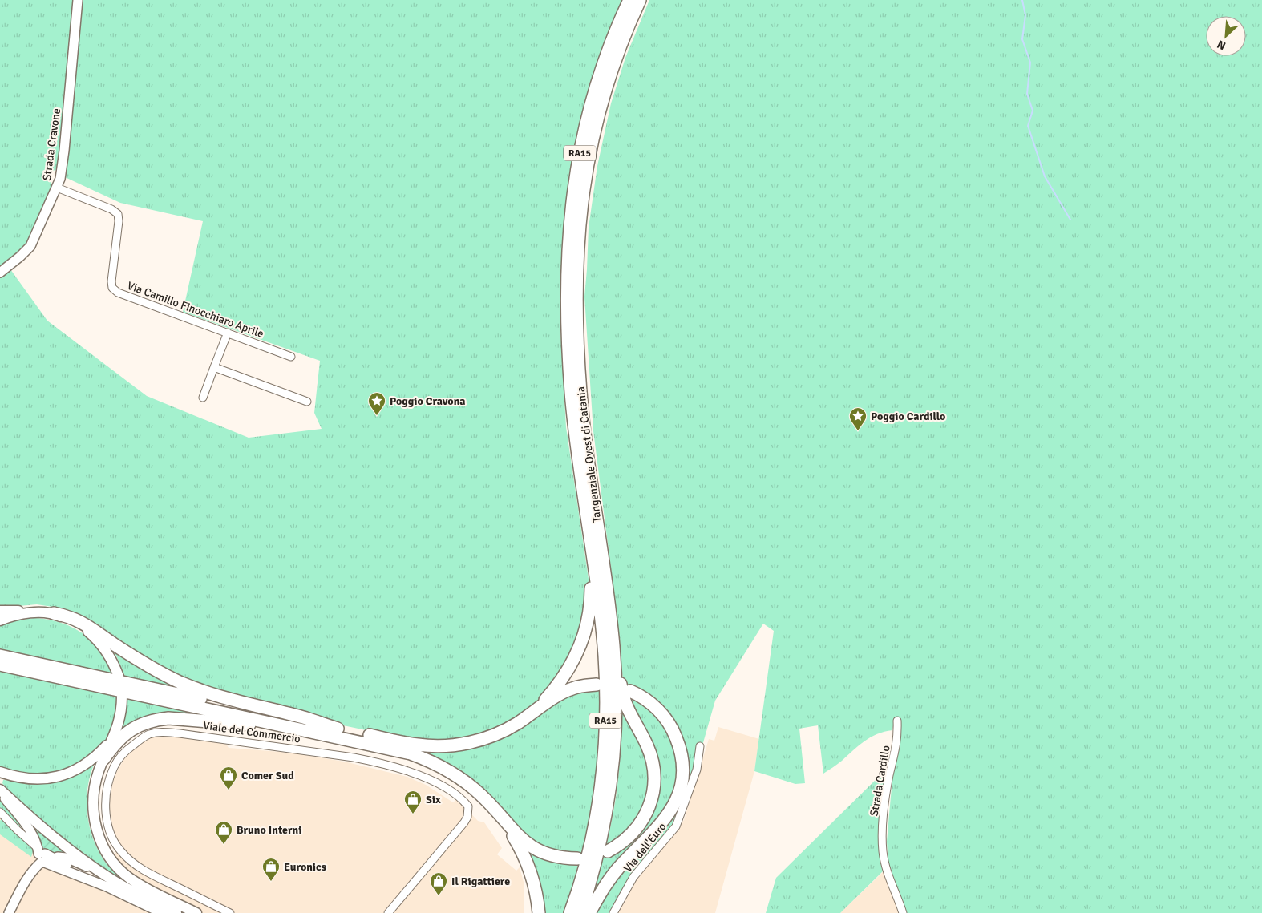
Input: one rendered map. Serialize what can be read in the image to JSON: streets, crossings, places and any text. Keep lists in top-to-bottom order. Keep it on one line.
{"streets":{"highway":["RA15","Tangenziale Ovest di Catania"],"street":["Strada Cravone","Via Camillo Finocchiaro Aprile","Viale del Commercio","Strada Cardillo","Via dell'Euro"]},"crossings":[["Strada Cravone","Via Camillo Finocchiaro Aprile"]],"places":{"place":["Poggio Cravona","Poggio Cardillo"],"shop":["Comer Sud","Six","Bruno Interni","Euronics","Il Rigattiere"]},"north":"bottom left"}
